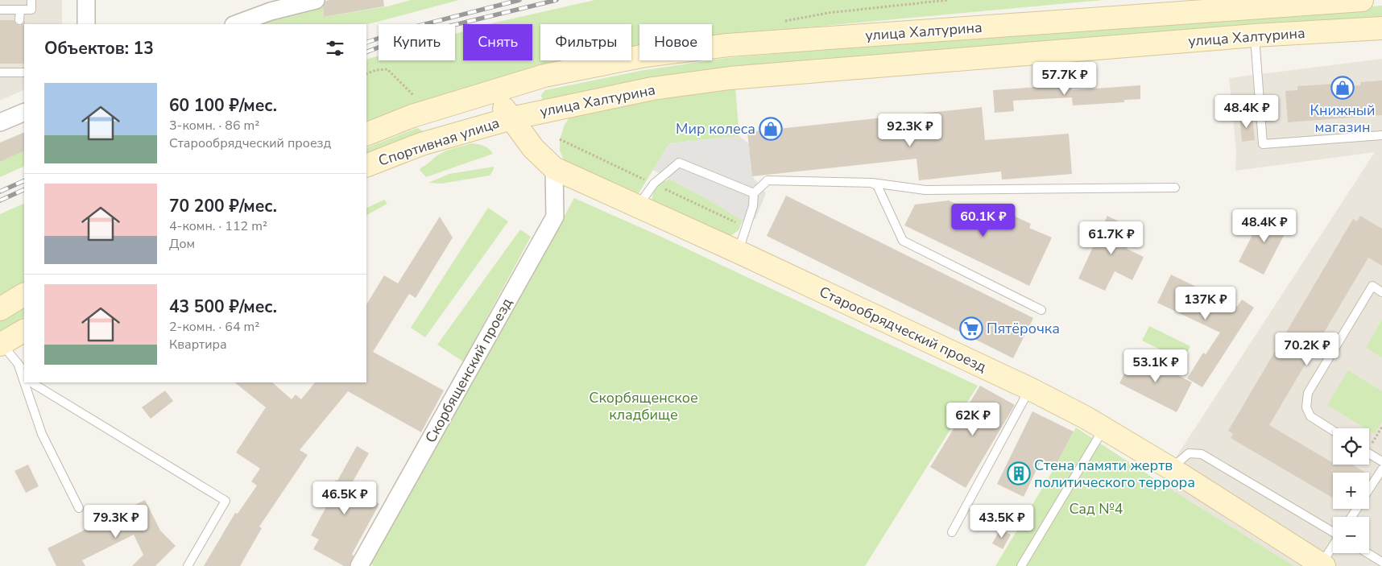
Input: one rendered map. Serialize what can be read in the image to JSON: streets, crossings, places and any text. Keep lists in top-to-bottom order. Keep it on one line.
{"streets":{"main road":["улица Халтурина","Спортивная улица","Старообрядческий проезд"],"street":["Скорбященский проезд"]},"crossings":[["улица Халтурина","Спортивная улица"],["улица Халтурина","Старообрядческий проезд"],["Спортивная улица","Старообрядческий проезд"],["Старообрядческий проезд","Скорбященский проезд"]],"parks":["Скорбященское кладбище","Сад №4"],"places":{"shop":["Книжный магазин","Мир колеса"],"supermarket":["Пятёрочка"],"building":["Стена памяти жертв политического террора"]},"page":{"chip":["Купить","Снять","Фильтры","Новое"],"heading":"Объектов: 13","price":["57.7K ₽","48.4K ₽","92.3K ₽","60.1K ₽","48.4K ₽","61.7K ₽","137K ₽","70.2K ₽","53.1K ₽","62K ₽","46.5K ₽","79.3K ₽","43.5K ₽"],"list":[{"name":"60 100 ₽/мес.","note":"3-комн. · 86 m² · Старообрядческий проезд"},{"name":"70 200 ₽/мес.","note":"4-комн. · 112 m² · Дом"},{"name":"43 500 ₽/мес.","note":"2-комн. · 64 m² · Квартира"}],"map_buttons":["+","−"]}}
